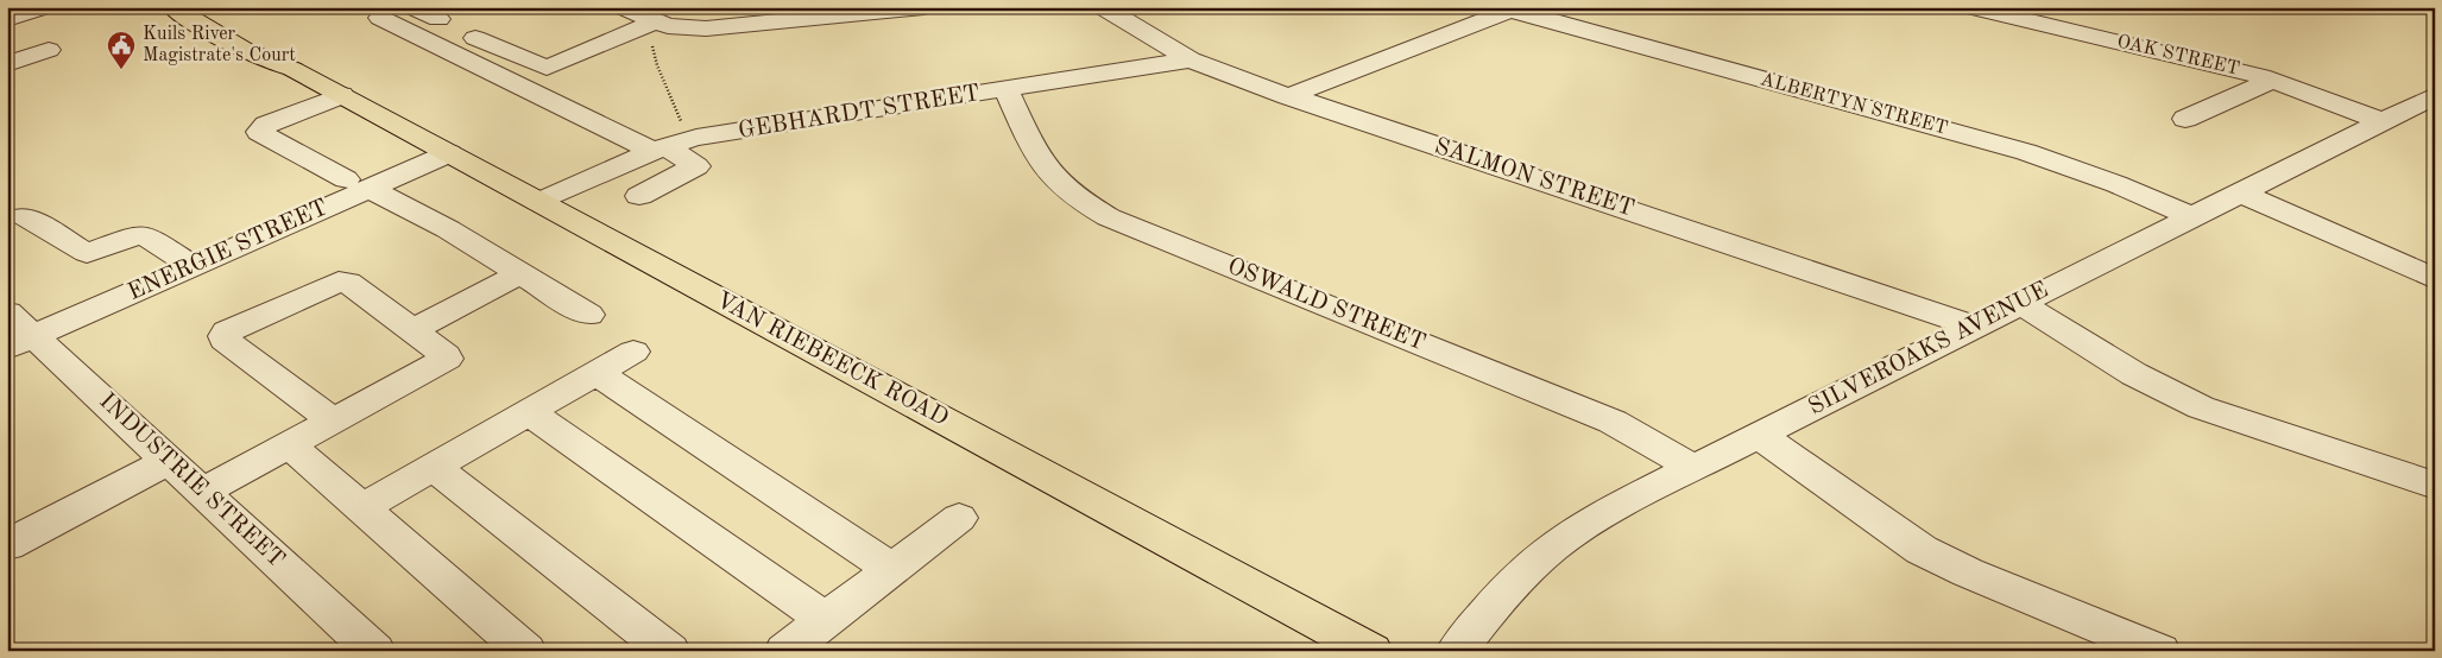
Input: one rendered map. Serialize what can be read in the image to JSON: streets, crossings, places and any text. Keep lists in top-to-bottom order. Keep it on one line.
{"streets":{"main road":["VAN RIEBEECK ROAD"],"street":["OAK STREET","ALBERTYN STREET","GEBHARDT STREET","SALMON STREET","ENERGIE STREET","OSWALD STREET","SILVEROAKS AVENUE","INDUSTRIE STREET"]},"crossings":[["OAK STREET","SILVEROAKS AVENUE"],["ALBERTYN STREET","SILVEROAKS AVENUE"],["GEBHARDT STREET","SALMON STREET"],["GEBHARDT STREET","OSWALD STREET"],["GEBHARDT STREET","VAN RIEBEECK ROAD"],["SALMON STREET","SILVEROAKS AVENUE"],["ENERGIE STREET","VAN RIEBEECK ROAD"],["ENERGIE STREET","INDUSTRIE STREET"],["OSWALD STREET","SILVEROAKS AVENUE"]],"places":{"public building":["Kuils River Magistrate's Court"]}}
